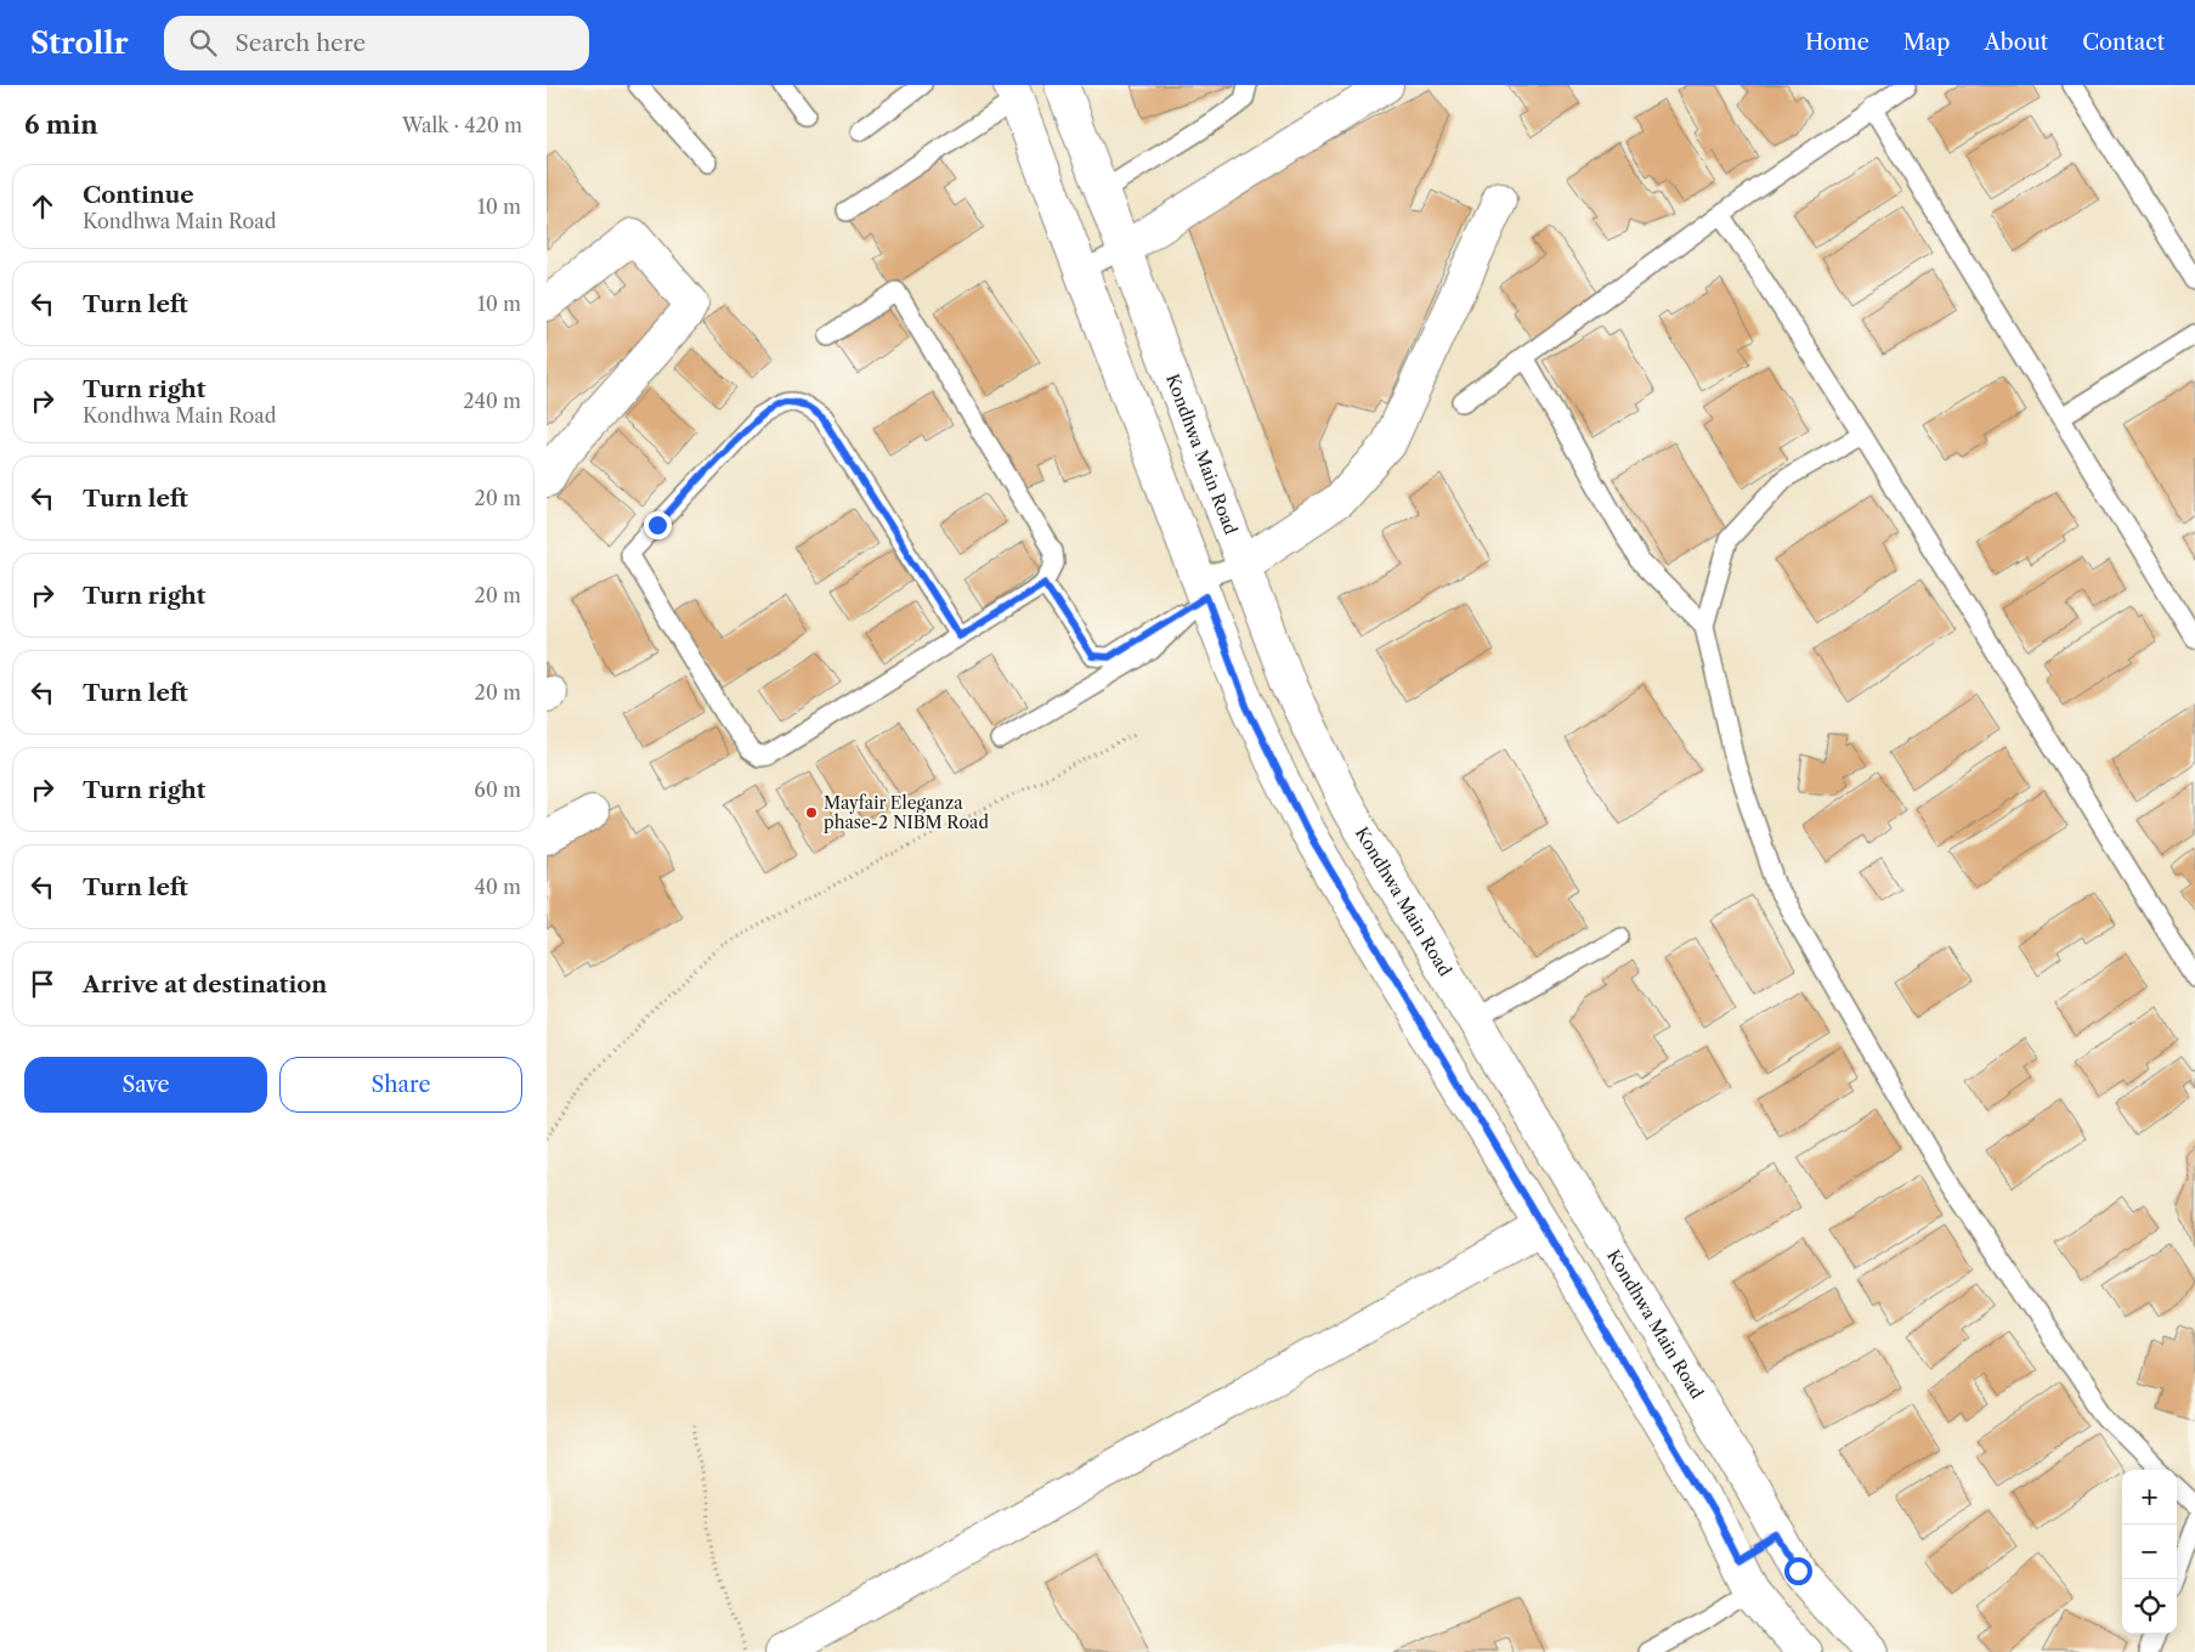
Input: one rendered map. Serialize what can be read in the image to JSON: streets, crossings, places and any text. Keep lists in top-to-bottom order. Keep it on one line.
{"streets":{"main road":["Kondhwa Main Road"]},"places":["Mayfair Eleganza phase-2 NIBM Road"],"page":{"header":"Strollr","search":"Search here","nav":["Home","Map","About","Contact"],"heading":["6 min","Walk · 420 m"],"list":[["Continue","Kondhwa Main Road","10 m"],["Turn left","10 m"],["Turn right","Kondhwa Main Road","240 m"],["Turn left","20 m"],["Turn right","20 m"],["Turn left","20 m"],["Turn right","60 m"],["Turn left","40 m"],"Arrive at destination"],"buttons":["Save","Share"],"map_buttons":["+","−"]}}
